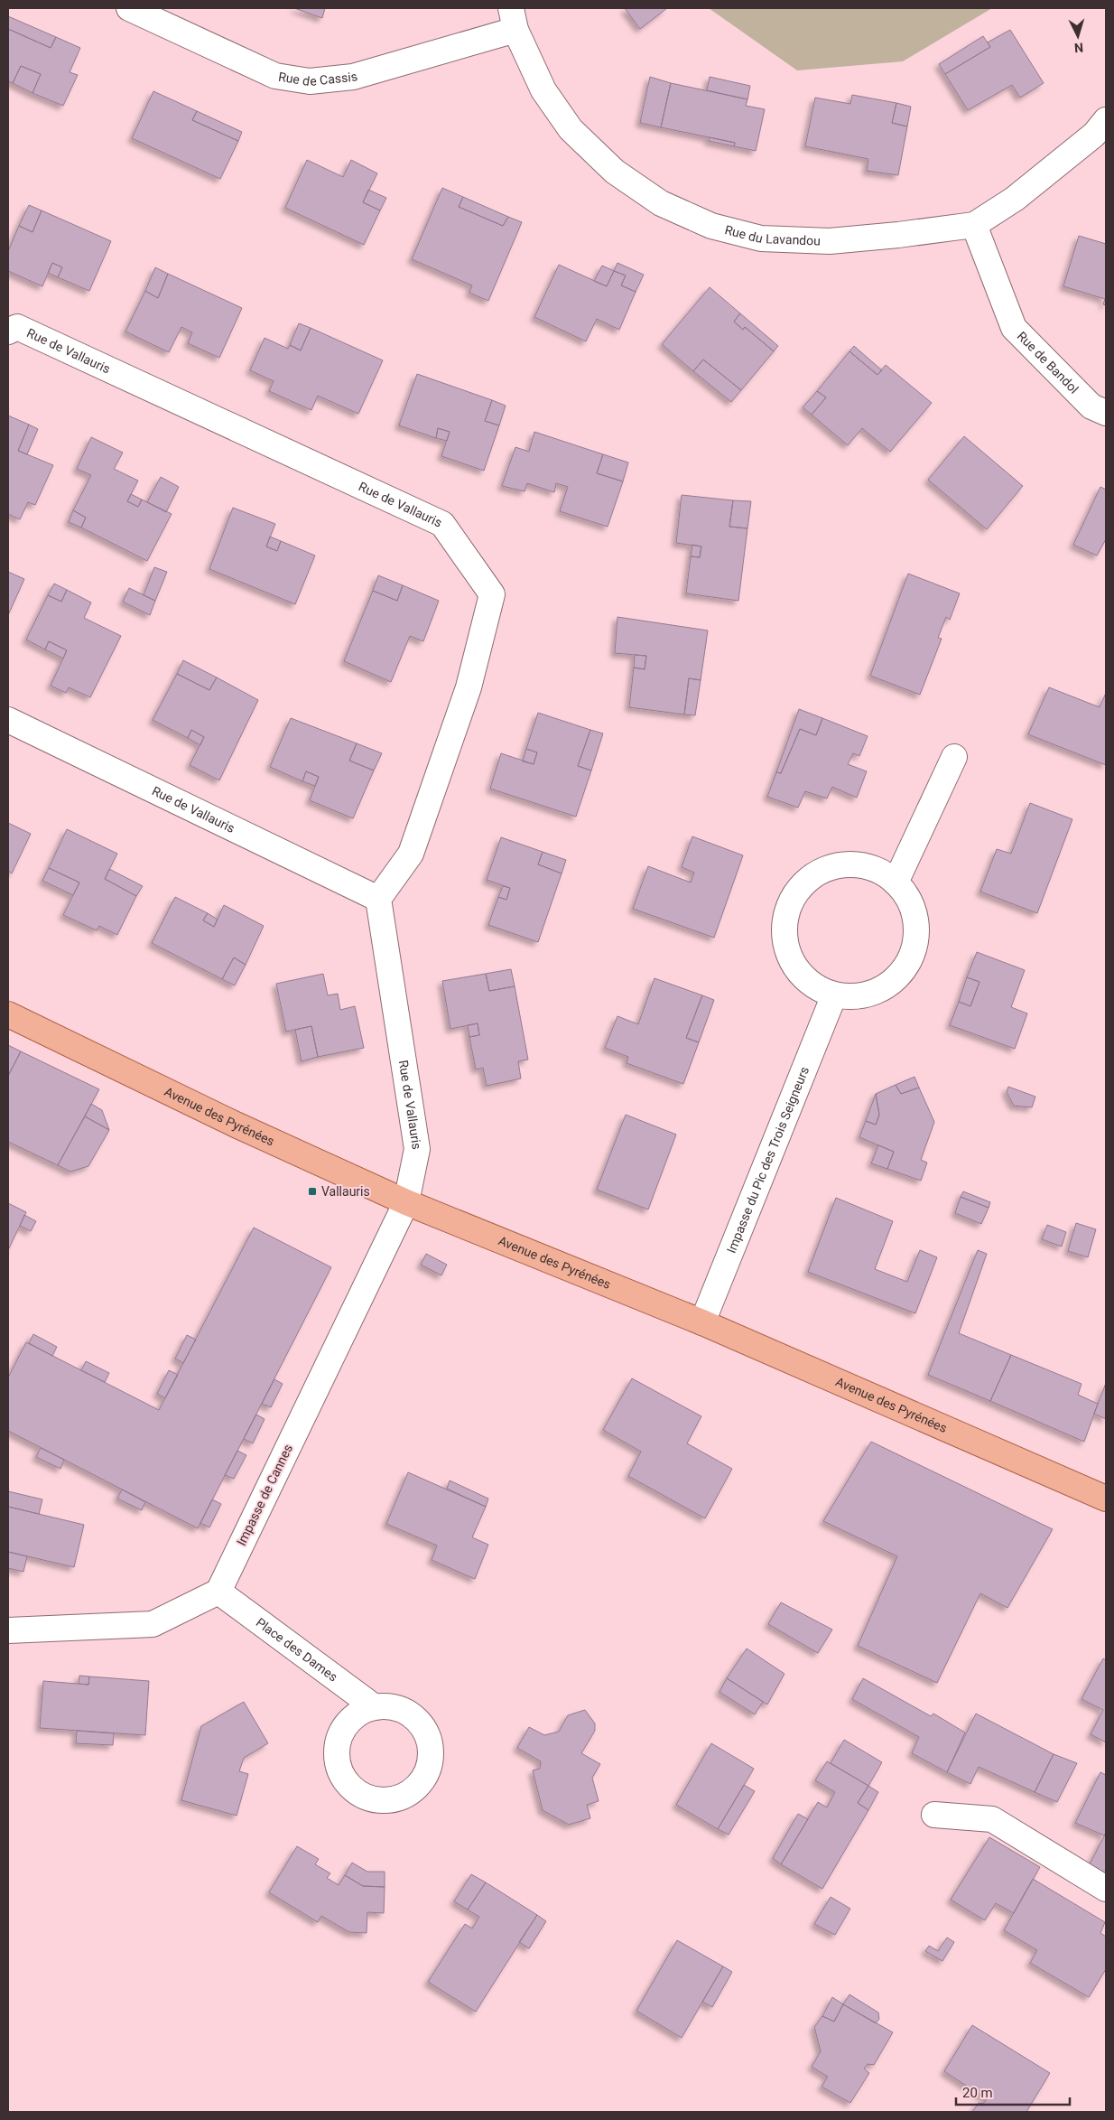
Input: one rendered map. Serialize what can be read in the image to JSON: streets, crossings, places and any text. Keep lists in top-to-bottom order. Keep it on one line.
{"streets":{"main road":["Avenue des Pyrénées"],"street":["Rue de Cassis","Rue du Lavandou","Rue de Vallauris","Rue de Bandol","Impasse du Pic des Trois Seigneurs","Impasse de Cannes","Place des Dames"]},"crossings":[["Rue de Cassis","Rue du Lavandou"],["Rue du Lavandou","Rue de Bandol"],["Rue de Vallauris","Avenue des Pyrénées"],["Rue de Vallauris","Impasse de Cannes"],["Avenue des Pyrénées","Impasse du Pic des Trois Seigneurs"],["Avenue des Pyrénées","Impasse de Cannes"],["Impasse de Cannes","Place des Dames"]],"places":{"transit":["Vallauris"]},"scale_bar":"20 m","north":"bottom"}
